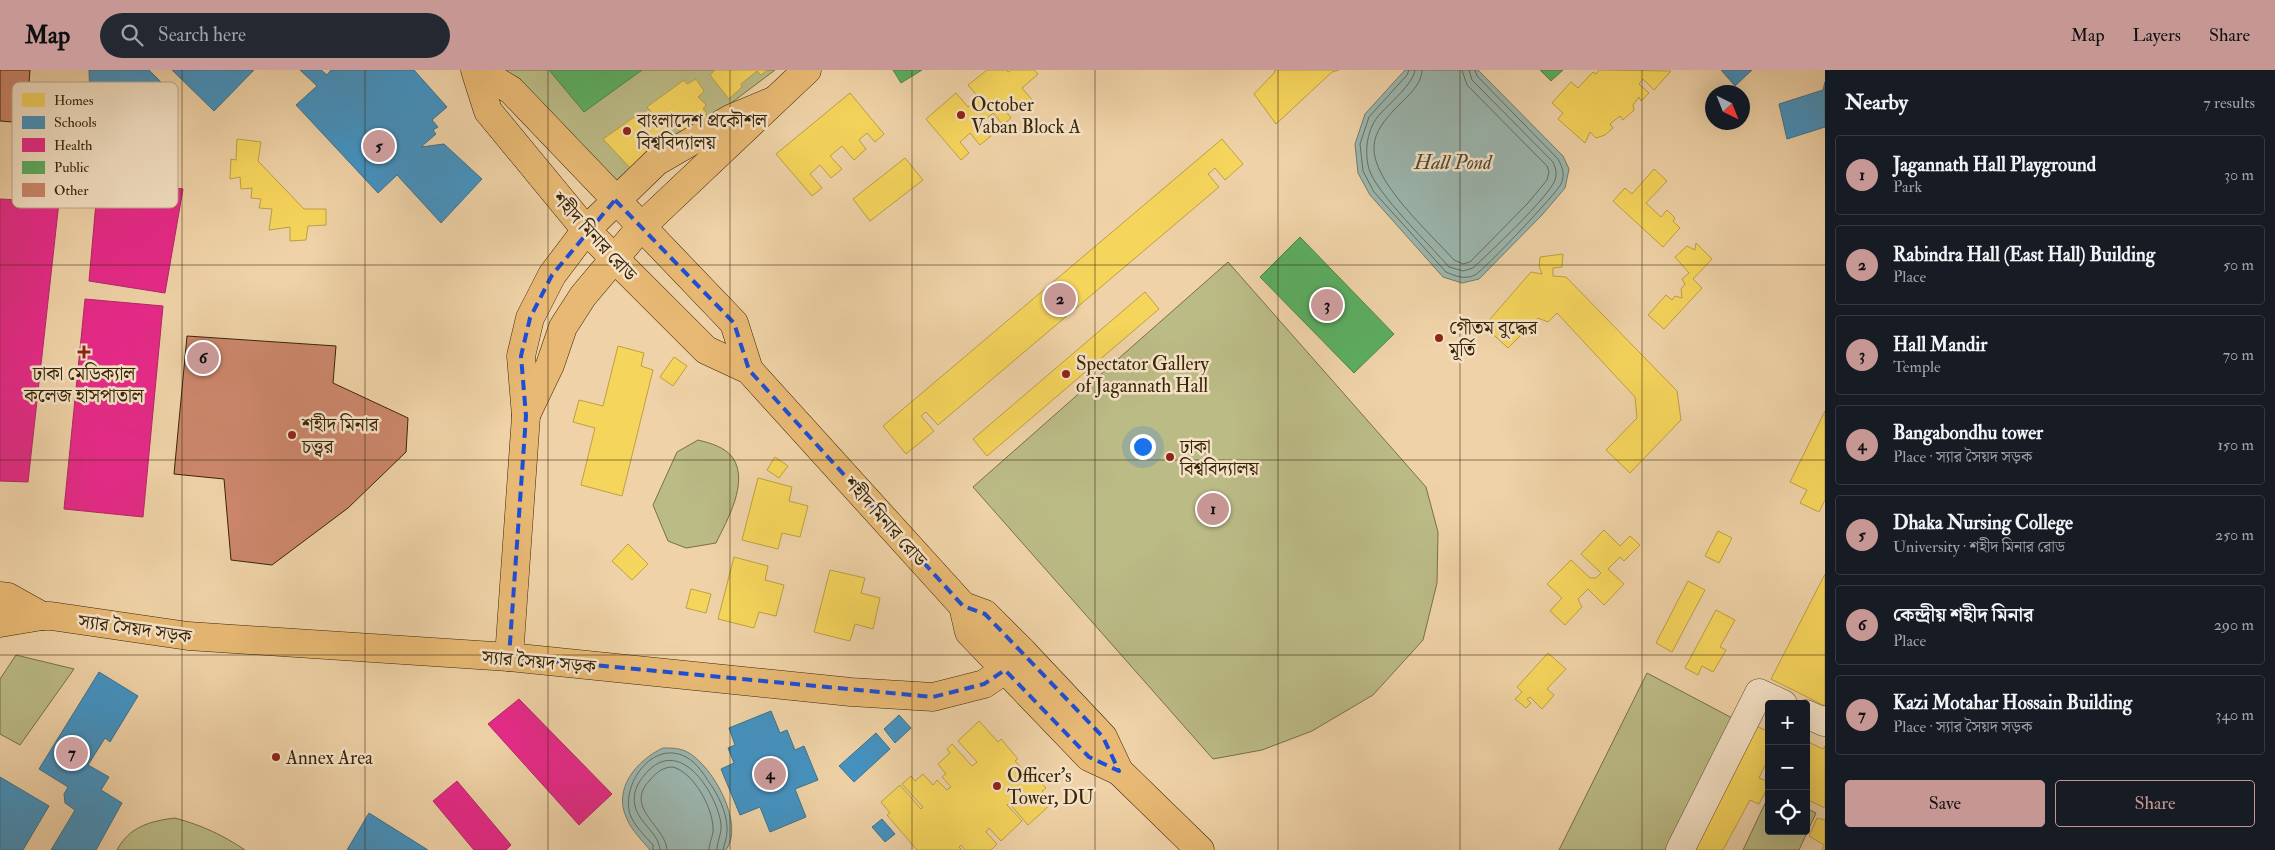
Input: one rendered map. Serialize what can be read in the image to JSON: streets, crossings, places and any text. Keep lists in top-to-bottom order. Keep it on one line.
{"streets":{"main road":["শহীদ মিনার রোড","স্যার সৈয়দ সড়ক"]},"crossings":[["শহীদ মিনার রোড","স্যার সৈয়দ সড়ক"]],"water":["Hall Pond"],"places":{"other":["October Vaban Block A","বাংলাদেশ প্রকৌশল বিশ্ববিদ্যালয়","গৌতম বুদ্ধের মূর্তি","Spectator Gallery of Jagannath Hall","শহীদ মিনার চত্ত্বর","ঢাকা বিশ্ববিদ্যালয়","Annex Area","Officer's Tower, DU"],"health":["ঢাকা মেডিক্যাল কলেজ হাসপাতাল"]},"legend":["Homes","Schools","Health","Public","Other"],"north":"bottom right","page":{"header":"Map","search":"Search here","nav":["Map","Layers","Share"],"heading":["Nearby","7 results"],"pins":["5","2","3","6","1","7","4"],"list":[{"mark":"1","name":"Jagannath Hall Playground","note":"Park","value":"30 m"},{"mark":"2","name":"Rabindra Hall (East Hall) Building","note":"Place","value":"50 m"},{"mark":"3","name":"Hall Mandir","note":"Temple","value":"70 m"},{"mark":"4","name":"Bangabondhu tower","note":"Place · স্যার সৈয়দ সড়ক","value":"150 m"},{"mark":"5","name":"Dhaka Nursing College","note":"University · শহীদ মিনার রোড","value":"250 m"},{"mark":"6","name":"কেন্দ্রীয় শহীদ মিনার","note":"Place","value":"290 m"},{"mark":"7","name":"Kazi Motahar Hossain Building","note":"Place · স্যার সৈয়দ সড়ক","value":"340 m"}],"map_buttons":["+","−"],"buttons":["Save","Share"]}}
